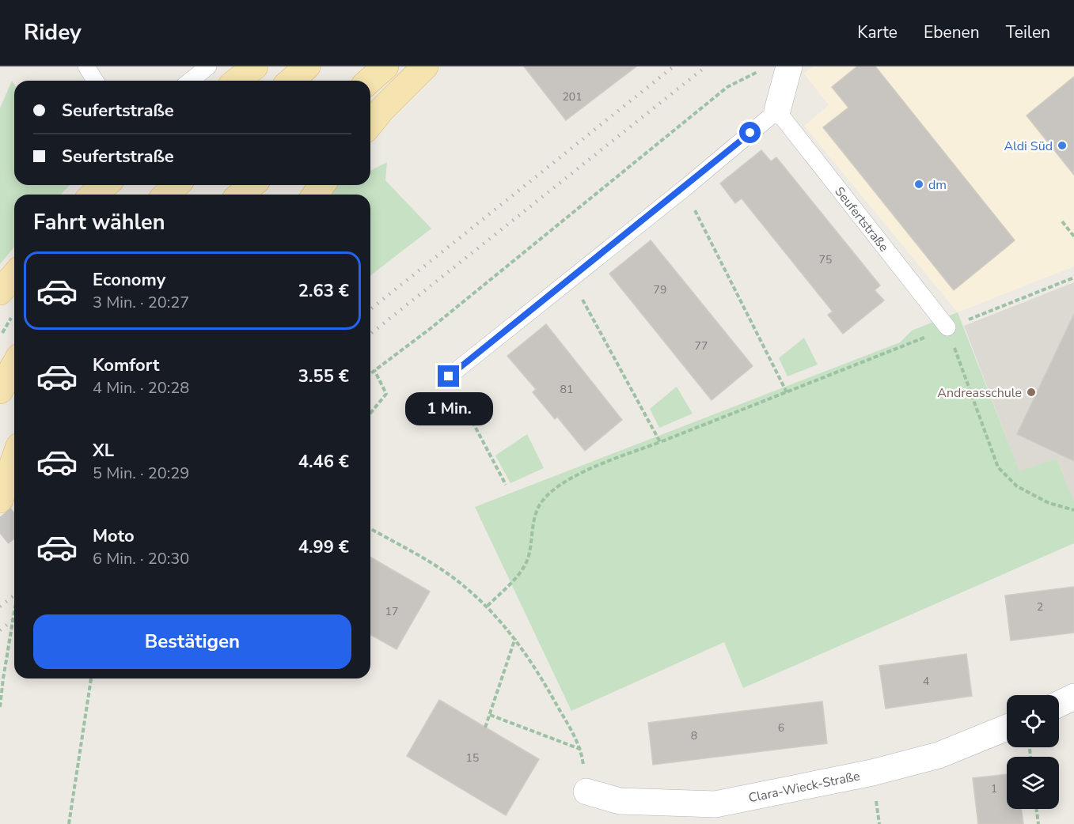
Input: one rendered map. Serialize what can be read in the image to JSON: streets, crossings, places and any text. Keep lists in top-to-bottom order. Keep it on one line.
{"streets":{"street":["Clara-Wieck-Straße"],"lane":["Seufertstraße"]},"places":["Aldi Süd","dm","Andreasschule"],"house_numbers":["201","75","79","77","81","2","17","4","6","8","15","1"],"page":{"header":"Ridey","nav":["Karte","Ebenen","Teilen"],"banner":["Seufertstraße","Seufertstraße"],"heading":"Fahrt wählen","list":[{"name":"Economy","note":"3 Min. · 20:27","value":"2.63 €"},{"name":"Komfort","note":"4 Min. · 20:28","value":"3.55 €"},{"name":"XL","note":"5 Min. · 20:29","value":"4.46 €"},{"name":"Moto","note":"6 Min. · 20:30","value":"4.99 €"}],"bubble":"1 Min.","buttons":"Bestätigen"}}
